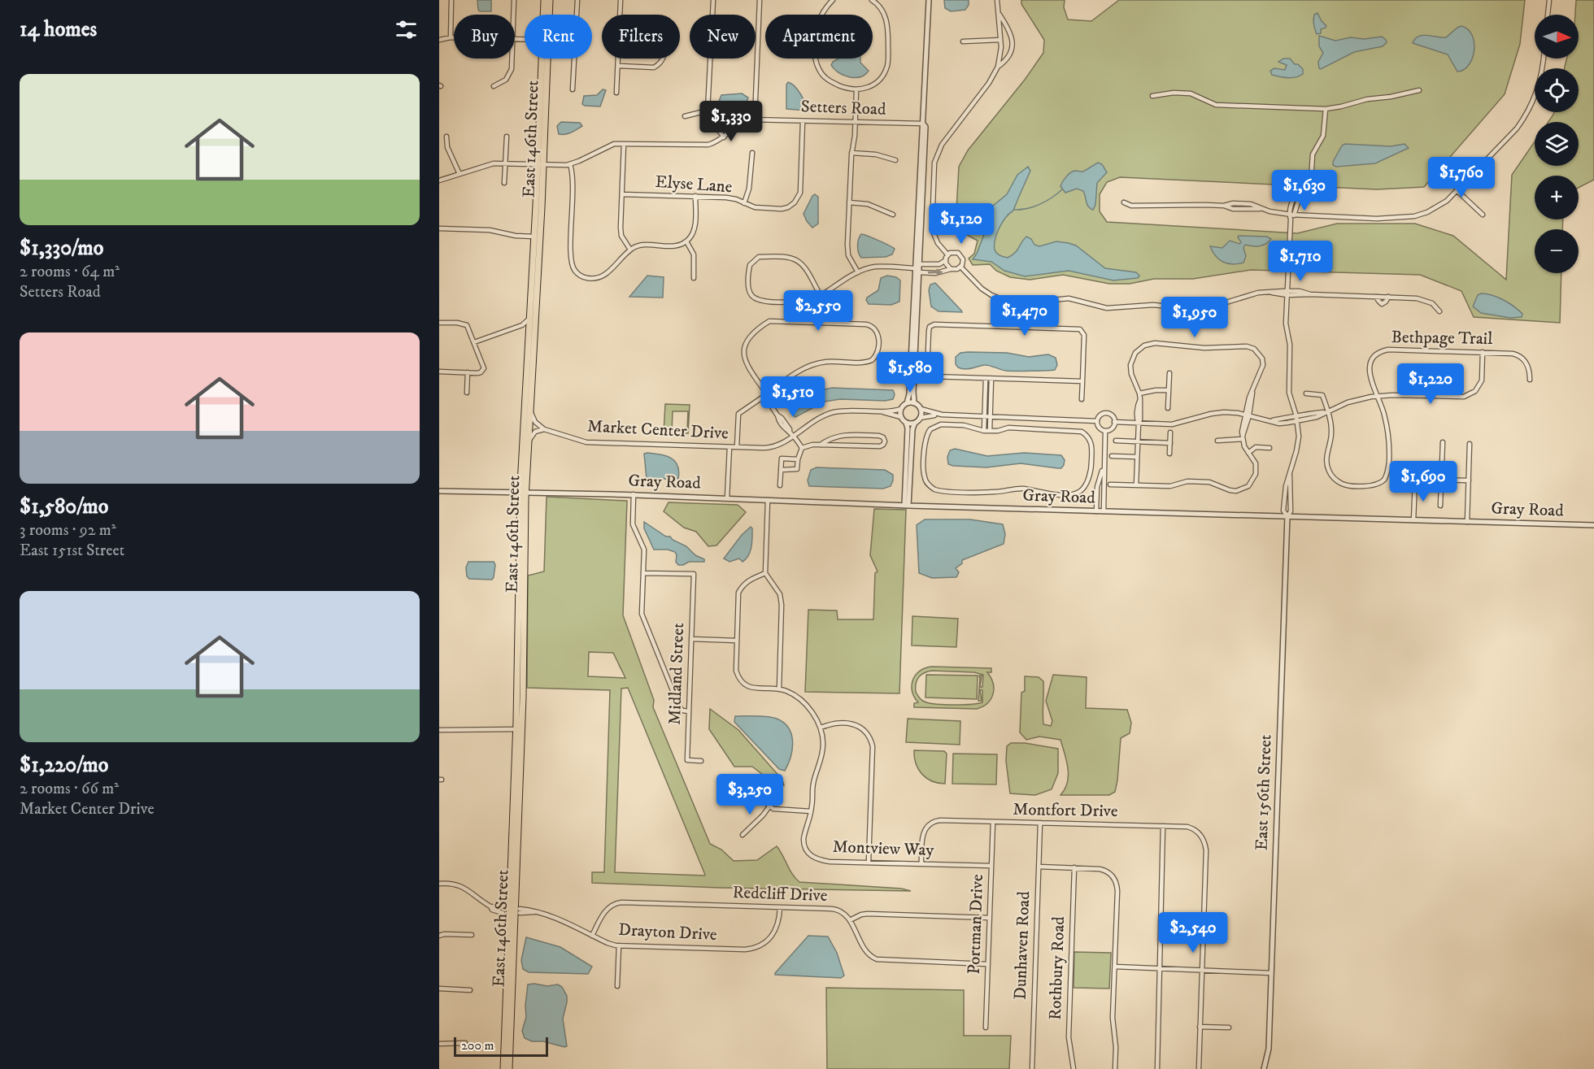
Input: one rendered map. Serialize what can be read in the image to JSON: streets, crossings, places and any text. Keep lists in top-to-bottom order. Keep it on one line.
{"streets":{"main road":["East 146th Street"],"street":["Setters Road","Elyse Lane","Bethpage Trail","Market Center Drive","Gray Road","Midland Street","East 156th Street","Montfort Drive","Montview Way","Redcliff Drive","Portman Drive","Drayton Drive","Dunhaven Road","Rothbury Road"]},"crossings":[["Setters Road","East 146th Street"],["Setters Road","Elyse Lane"],["East 146th Street","Gray Road"],["Gray Road","East 156th Street"],["Montfort Drive","Montview Way"],["Montfort Drive","Portman Drive"],["Montfort Drive","Dunhaven Road"],["Montview Way","Portman Drive"],["Redcliff Drive","Drayton Drive"]],"scale_bar":"200 m","north":"right","page":{"heading":"14 homes","map_buttons":["+","−"],"chip":["Buy","Rent","Filters","New","Apartment"],"list":[{"name":"$1,330/mo","note":"2 rooms · 64 m² · Setters Road"},{"name":"$1,580/mo","note":"3 rooms · 92 m² · East 151st Street"},{"name":"$1,220/mo","note":"2 rooms · 66 m² · Market Center Drive"}],"price":["$1,330","$1,760","$1,630","$1,120","$1,710","$2,550","$1,470","$1,950","$1,580","$1,220","$1,510","$1,690","$3,250","$2,540"],"scale":"200 m"}}
